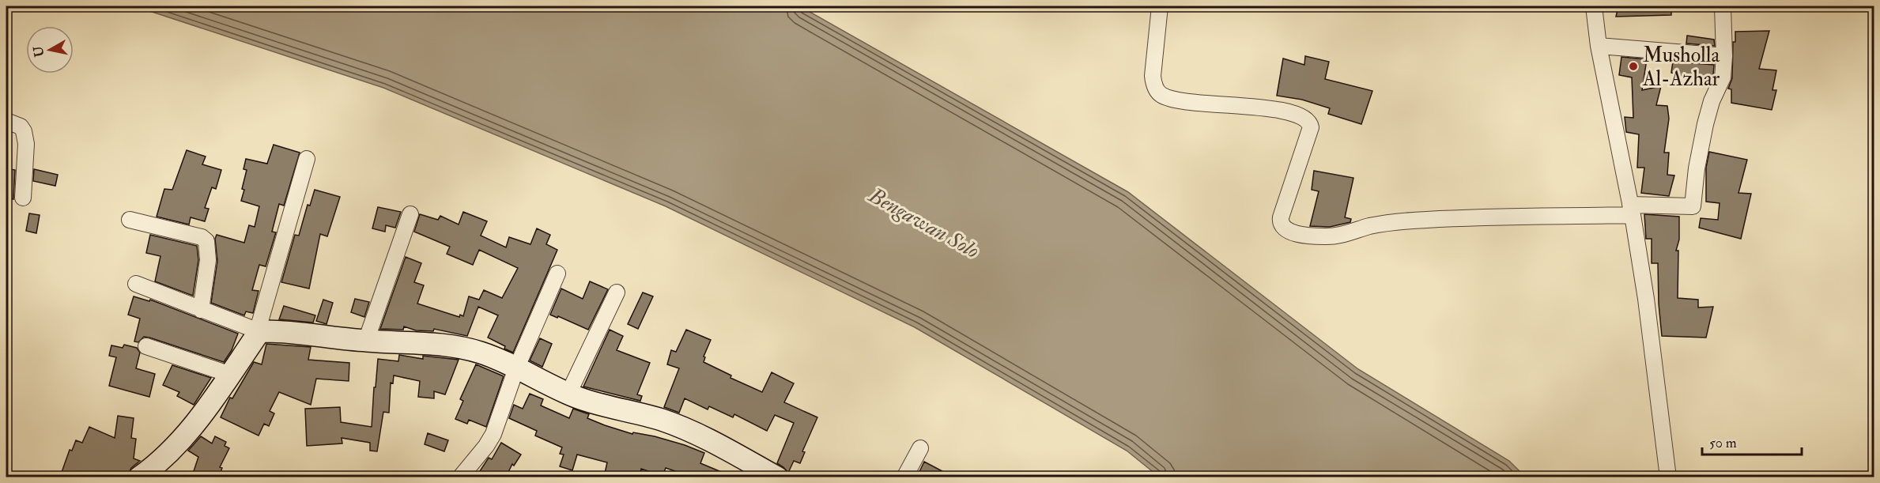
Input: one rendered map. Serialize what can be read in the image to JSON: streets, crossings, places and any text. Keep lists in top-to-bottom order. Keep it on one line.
{"water":["Bengawan Solo"],"places":["Musholla Al-Azhar"],"scale_bar":"50 m","north":"left"}
